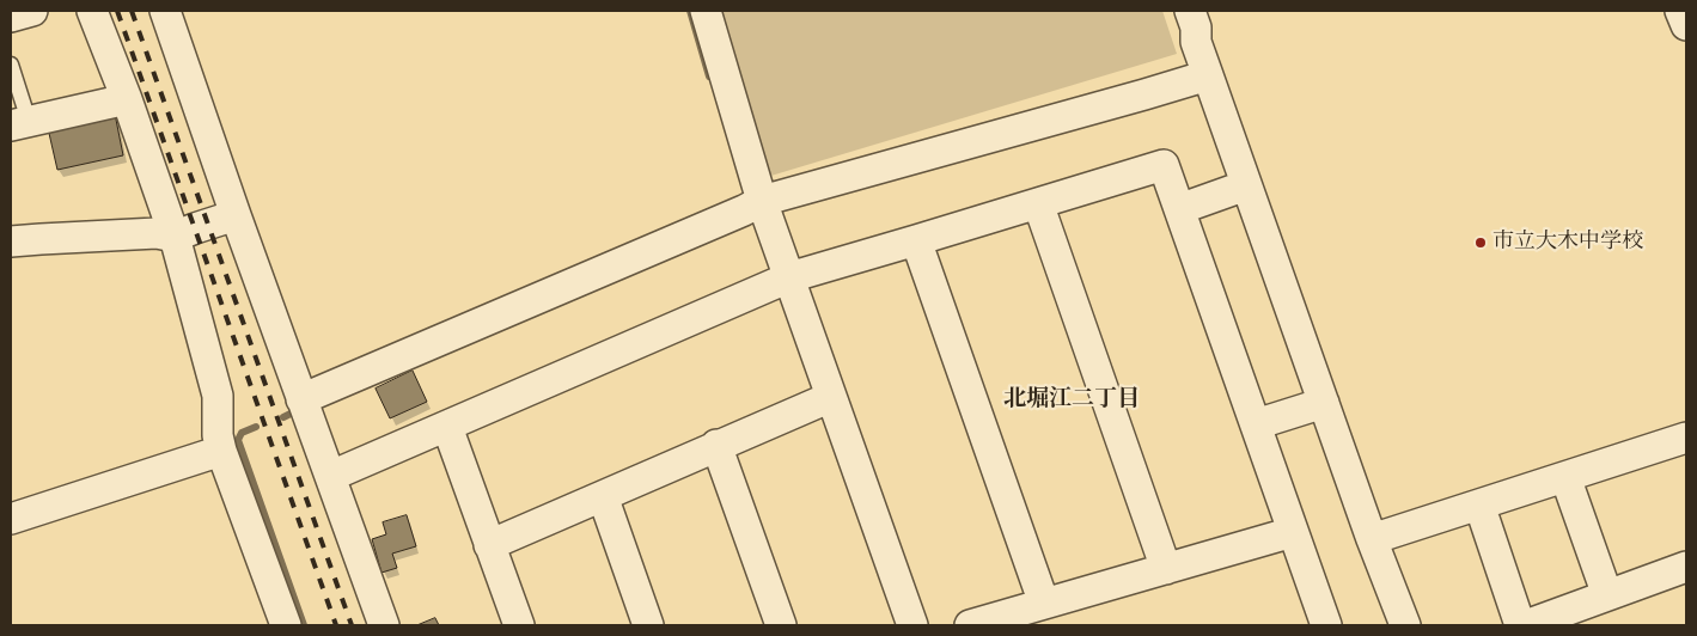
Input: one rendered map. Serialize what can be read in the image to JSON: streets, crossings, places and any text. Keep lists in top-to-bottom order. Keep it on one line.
{"districts":["北堀江二丁目"],"places":["市立大木中学校"]}
